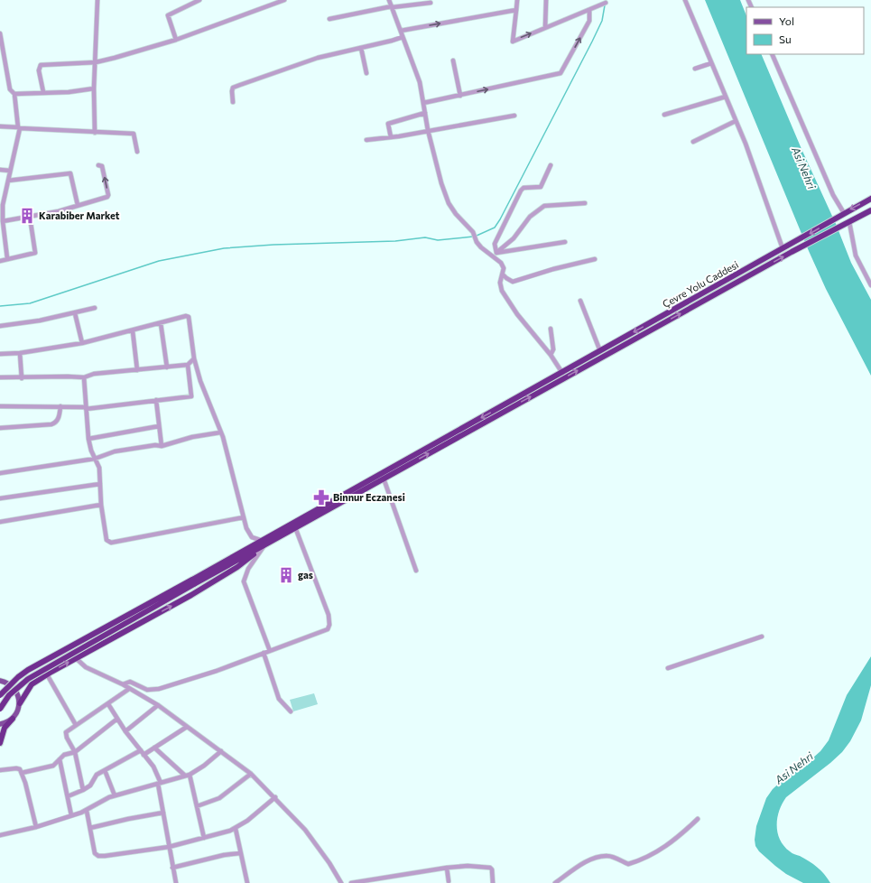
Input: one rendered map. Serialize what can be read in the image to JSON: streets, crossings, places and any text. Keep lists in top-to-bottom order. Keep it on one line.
{"streets":{"highway":["Çevre Yolu Caddesi"]},"water":["Asi Nehri"],"places":{"building":["Karabiber Market","gas"],"pharmacy":["Binnur Eczanesi"]},"legend":["Yol","Su"]}
